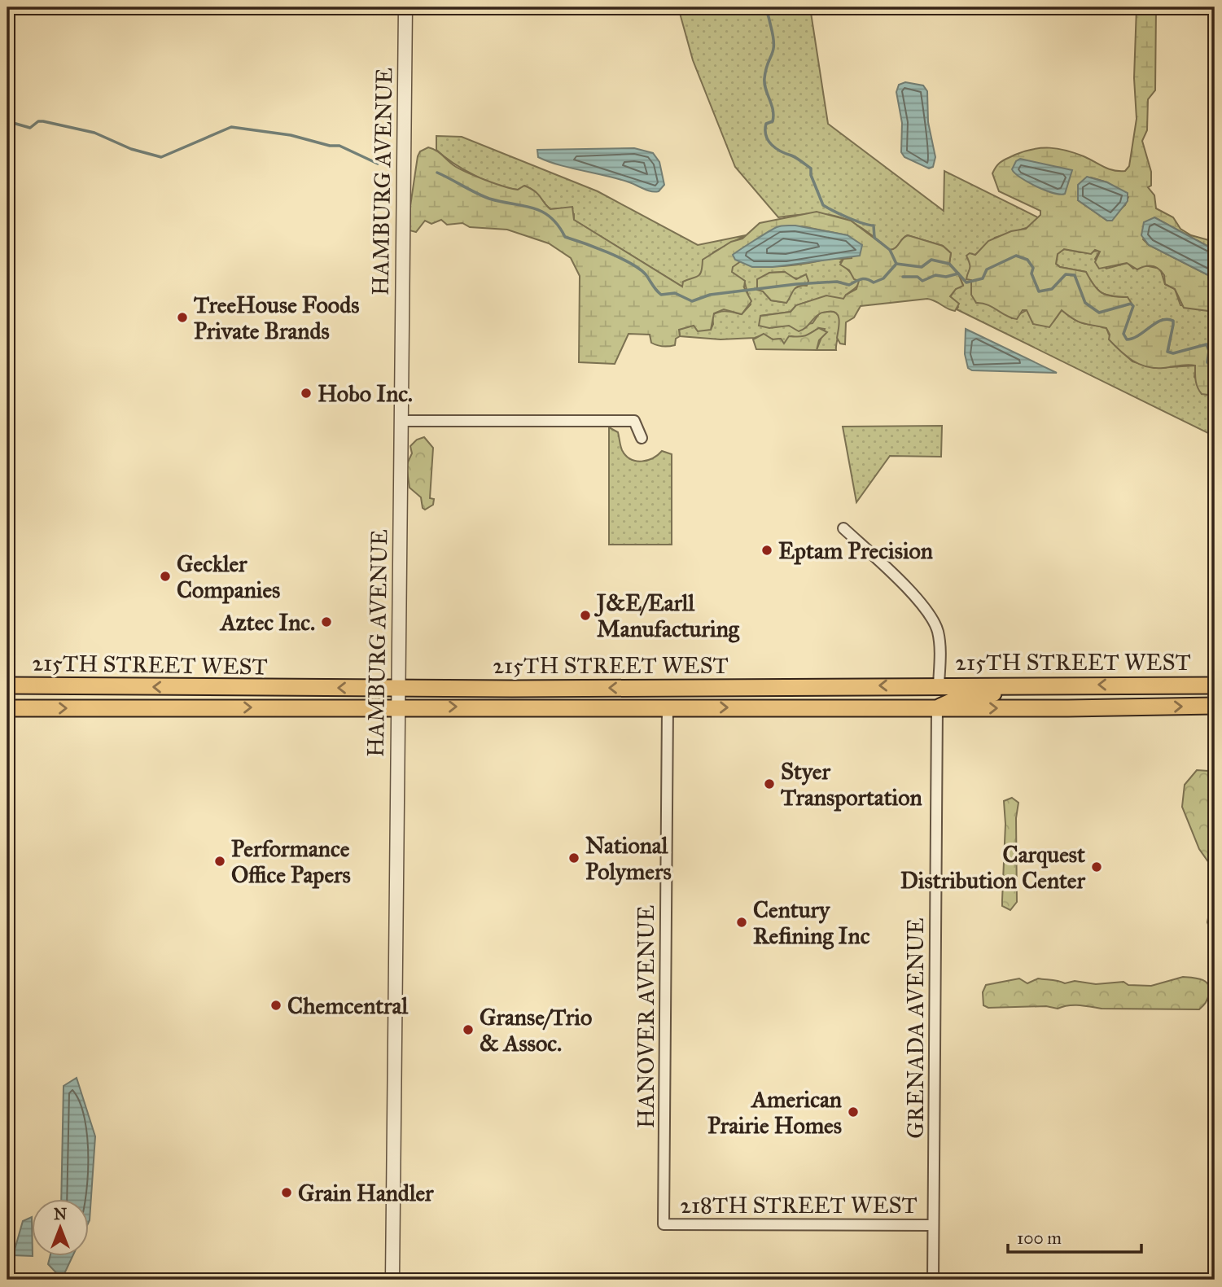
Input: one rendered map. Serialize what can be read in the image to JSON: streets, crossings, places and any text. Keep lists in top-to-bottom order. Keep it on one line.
{"streets":{"main road":["215TH STREET WEST"],"street":["HAMBURG AVENUE","HANOVER AVENUE","GRENADA AVENUE","218TH STREET WEST"]},"crossings":[["HAMBURG AVENUE","215TH STREET WEST"],["215TH STREET WEST","HANOVER AVENUE"],["215TH STREET WEST","GRENADA AVENUE"],["HANOVER AVENUE","218TH STREET WEST"],["GRENADA AVENUE","218TH STREET WEST"]],"places":["TreeHouse Foods Private Brands","Hobo Inc.","Eptam Precision","Geckler Companies","J&E/Earll Manufacturing","Aztec Inc.","Styer Transportation","National Polymers","Performance Office Papers","Carquest Distribution Center","Century Refining Inc","Chemcentral","Granse/Trio & Assoc.","American Prairie Homes","Grain Handler"],"scale_bar":"100 m","north":"top"}
